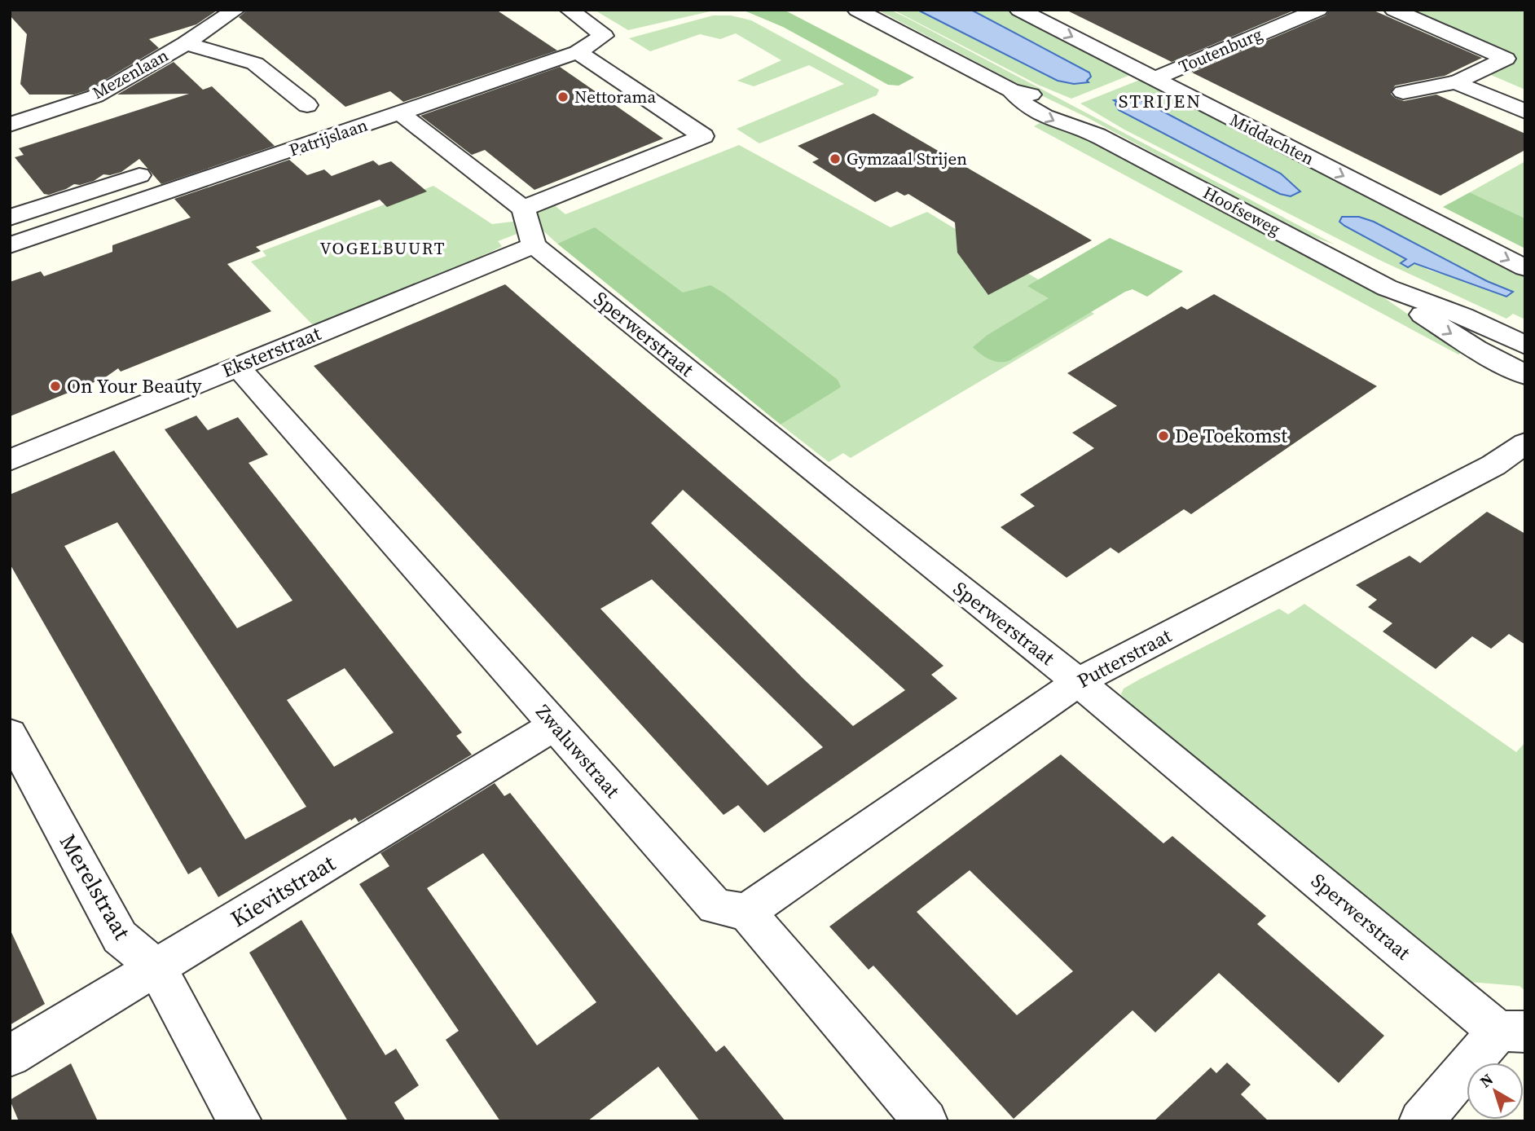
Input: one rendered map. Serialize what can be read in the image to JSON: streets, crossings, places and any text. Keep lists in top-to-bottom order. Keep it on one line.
{"streets":{"street":["Toutenburg","Mezenlaan","Patrijslaan","Middachten","Hoofseweg","Sperwerstraat","Eksterstraat","Putterstraat","Zwaluwstraat","Merelstraat","Kievitstraat"]},"crossings":[["Toutenburg","Middachten"],["Sperwerstraat","Eksterstraat"],["Sperwerstraat","Putterstraat"],["Eksterstraat","Zwaluwstraat"],["Putterstraat","Zwaluwstraat"],["Zwaluwstraat","Kievitstraat"],["Merelstraat","Kievitstraat"]],"one_way":["Middachten"],"districts":["STRIJEN","VOGELBUURT"],"places":["Nettorama","Gymzaal Strijen","On Your Beauty","De Toekomst"],"north":"top left"}
